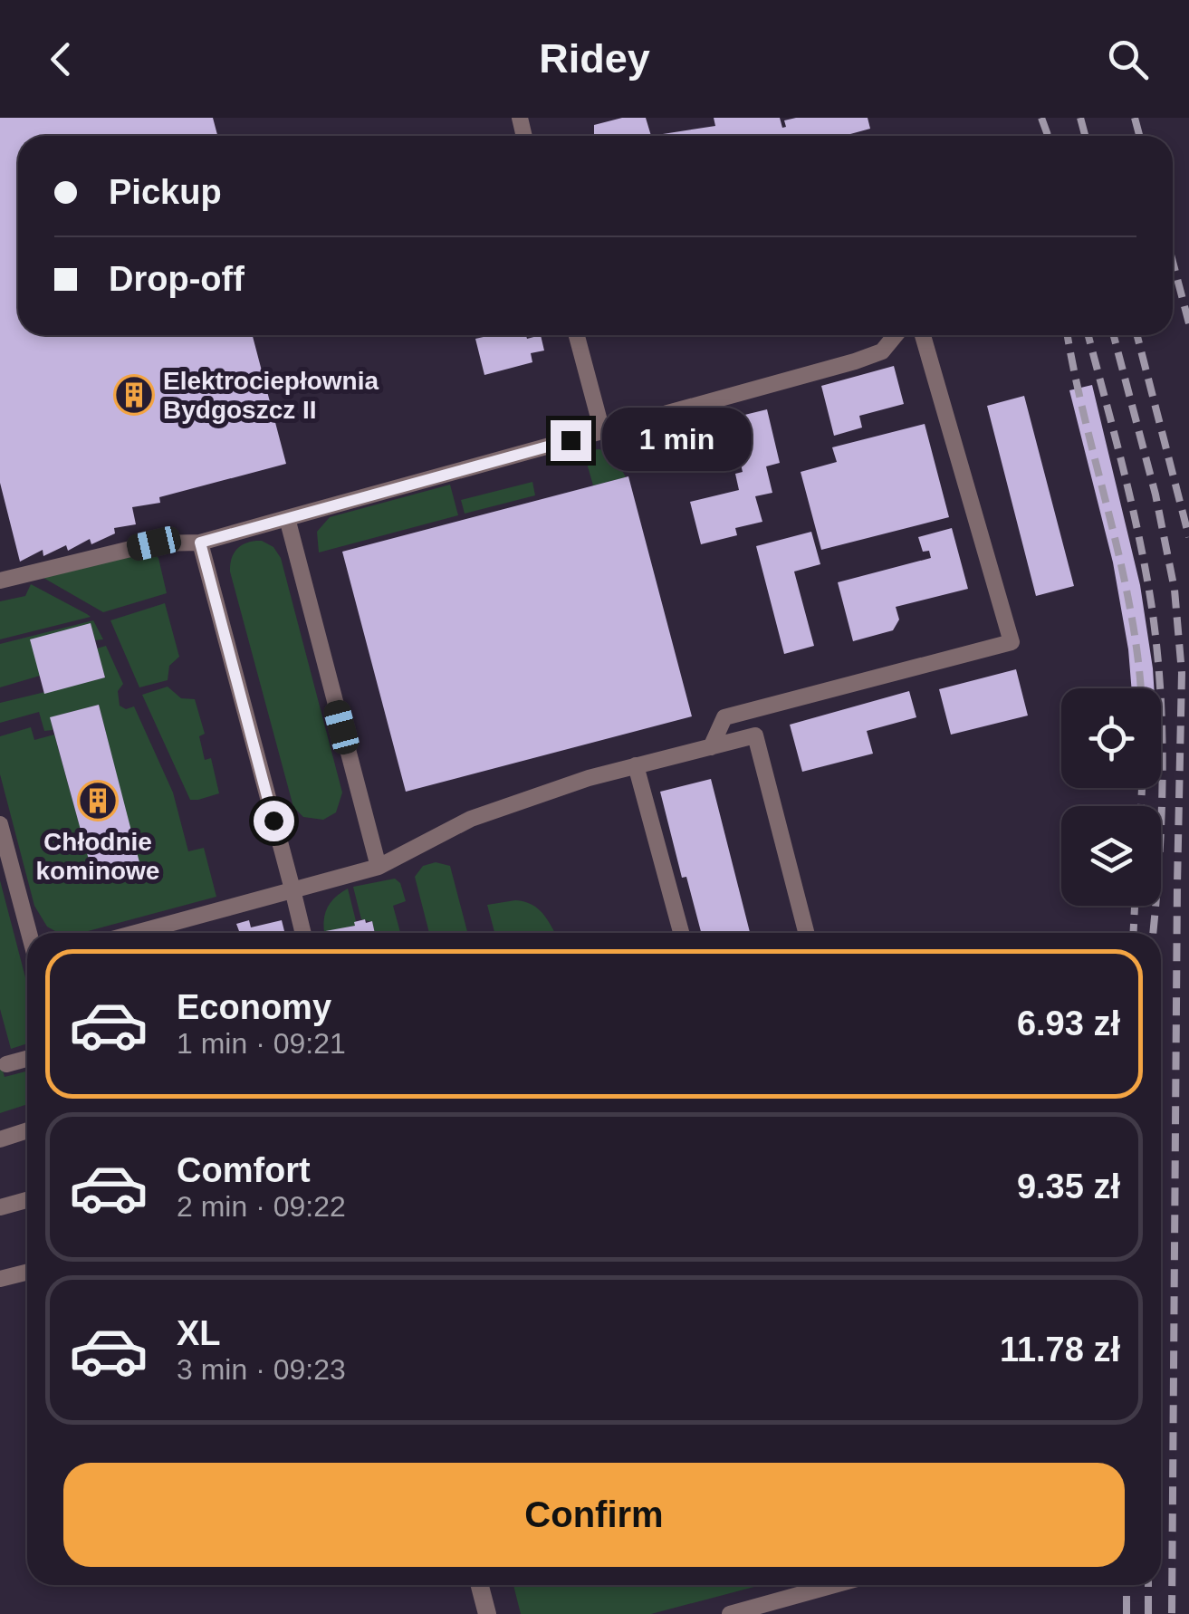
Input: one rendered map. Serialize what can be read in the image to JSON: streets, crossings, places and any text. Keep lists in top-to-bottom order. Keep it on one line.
{"places":{"building":["Elektrociepłownia Bydgoszcz II","Chłodnie kominowe"]},"page":{"header":"Ridey","banner":["Pickup","Drop-off"],"bubble":"1 min","list":[{"name":"Economy","note":"1 min · 09:21","value":"6.93 zł"},{"name":"Comfort","note":"2 min · 09:22","value":"9.35 zł"},{"name":"XL","note":"3 min · 09:23","value":"11.78 zł"}],"buttons":"Confirm"}}
